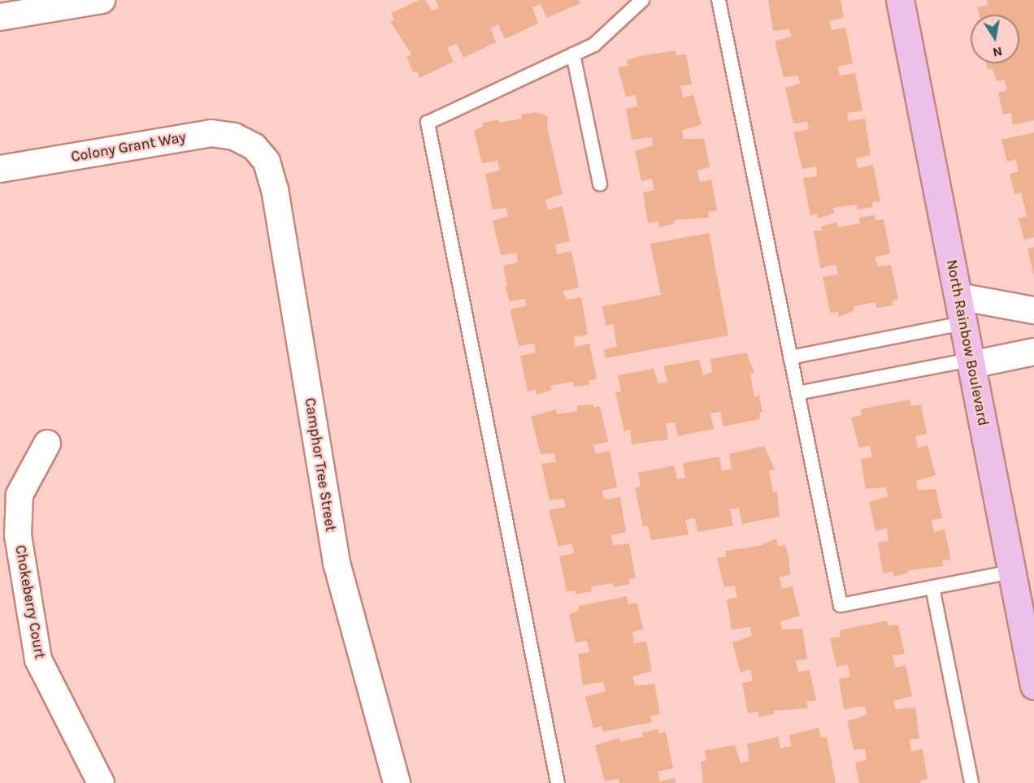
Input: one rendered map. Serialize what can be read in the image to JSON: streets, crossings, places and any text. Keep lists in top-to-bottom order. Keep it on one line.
{"streets":{"main road":["North Rainbow Boulevard"],"street":["Colony Grant Way","Camphor Tree Street","Chokeberry Court"]},"crossings":[["Colony Grant Way","Camphor Tree Street"]],"north":"bottom"}
